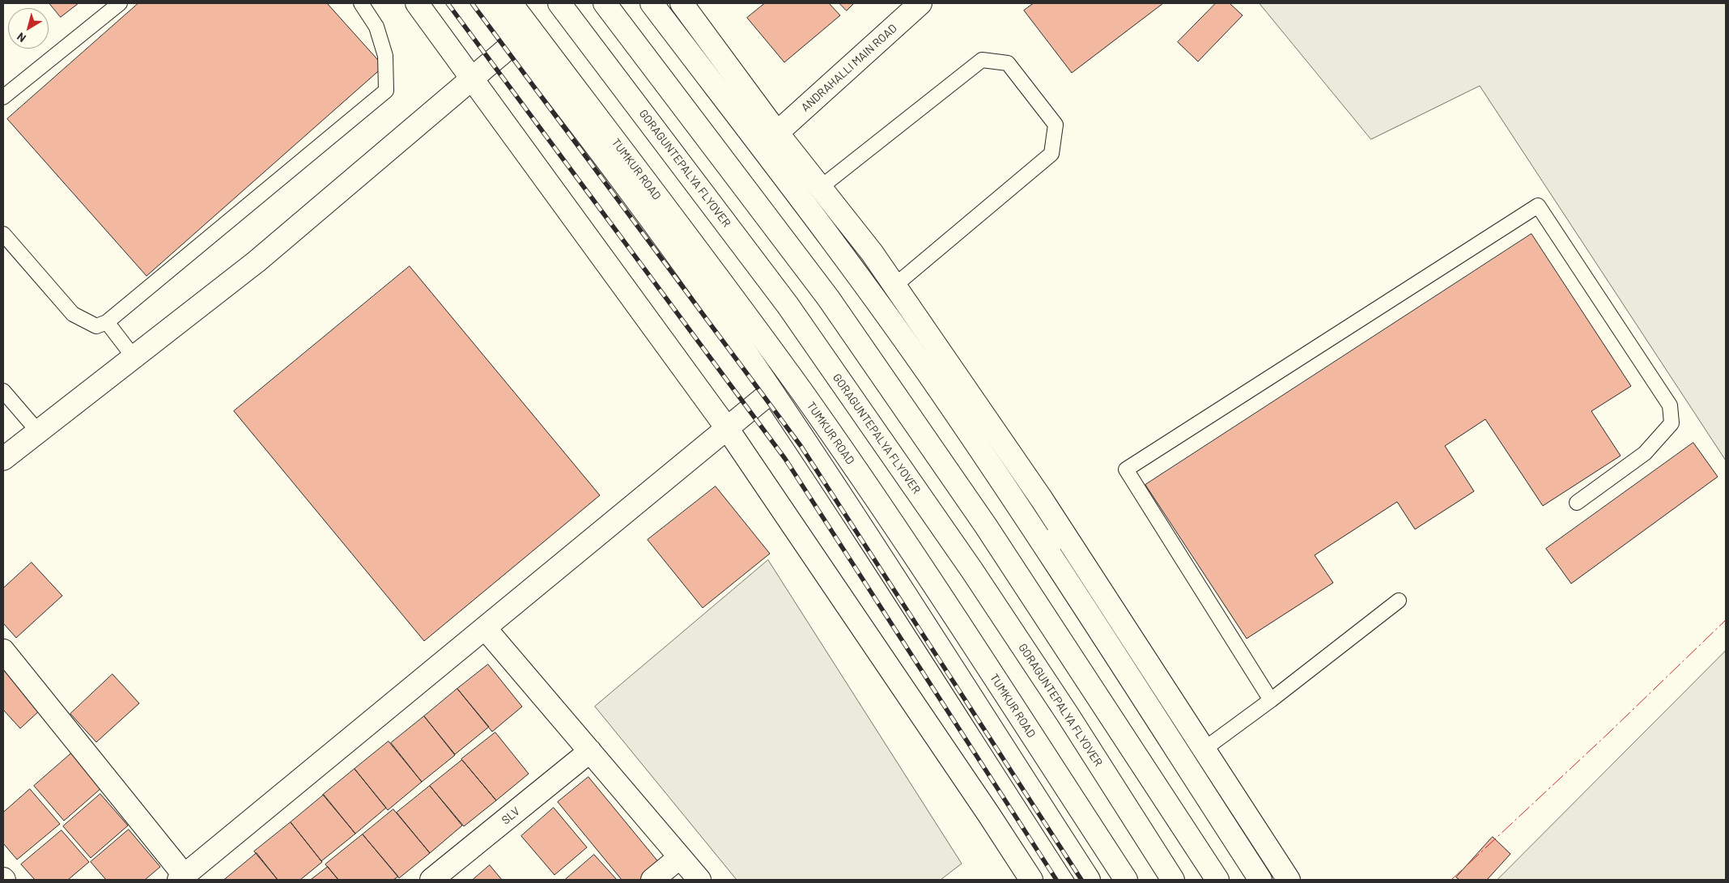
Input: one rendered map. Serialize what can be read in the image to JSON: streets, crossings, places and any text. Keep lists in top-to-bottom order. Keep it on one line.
{"streets":{"main road":["ANDRAHALLI MAIN ROAD","GORAGUNTEPALYA FLYOVER","TUMKUR ROAD","SLV"]},"north":"bottom left"}
